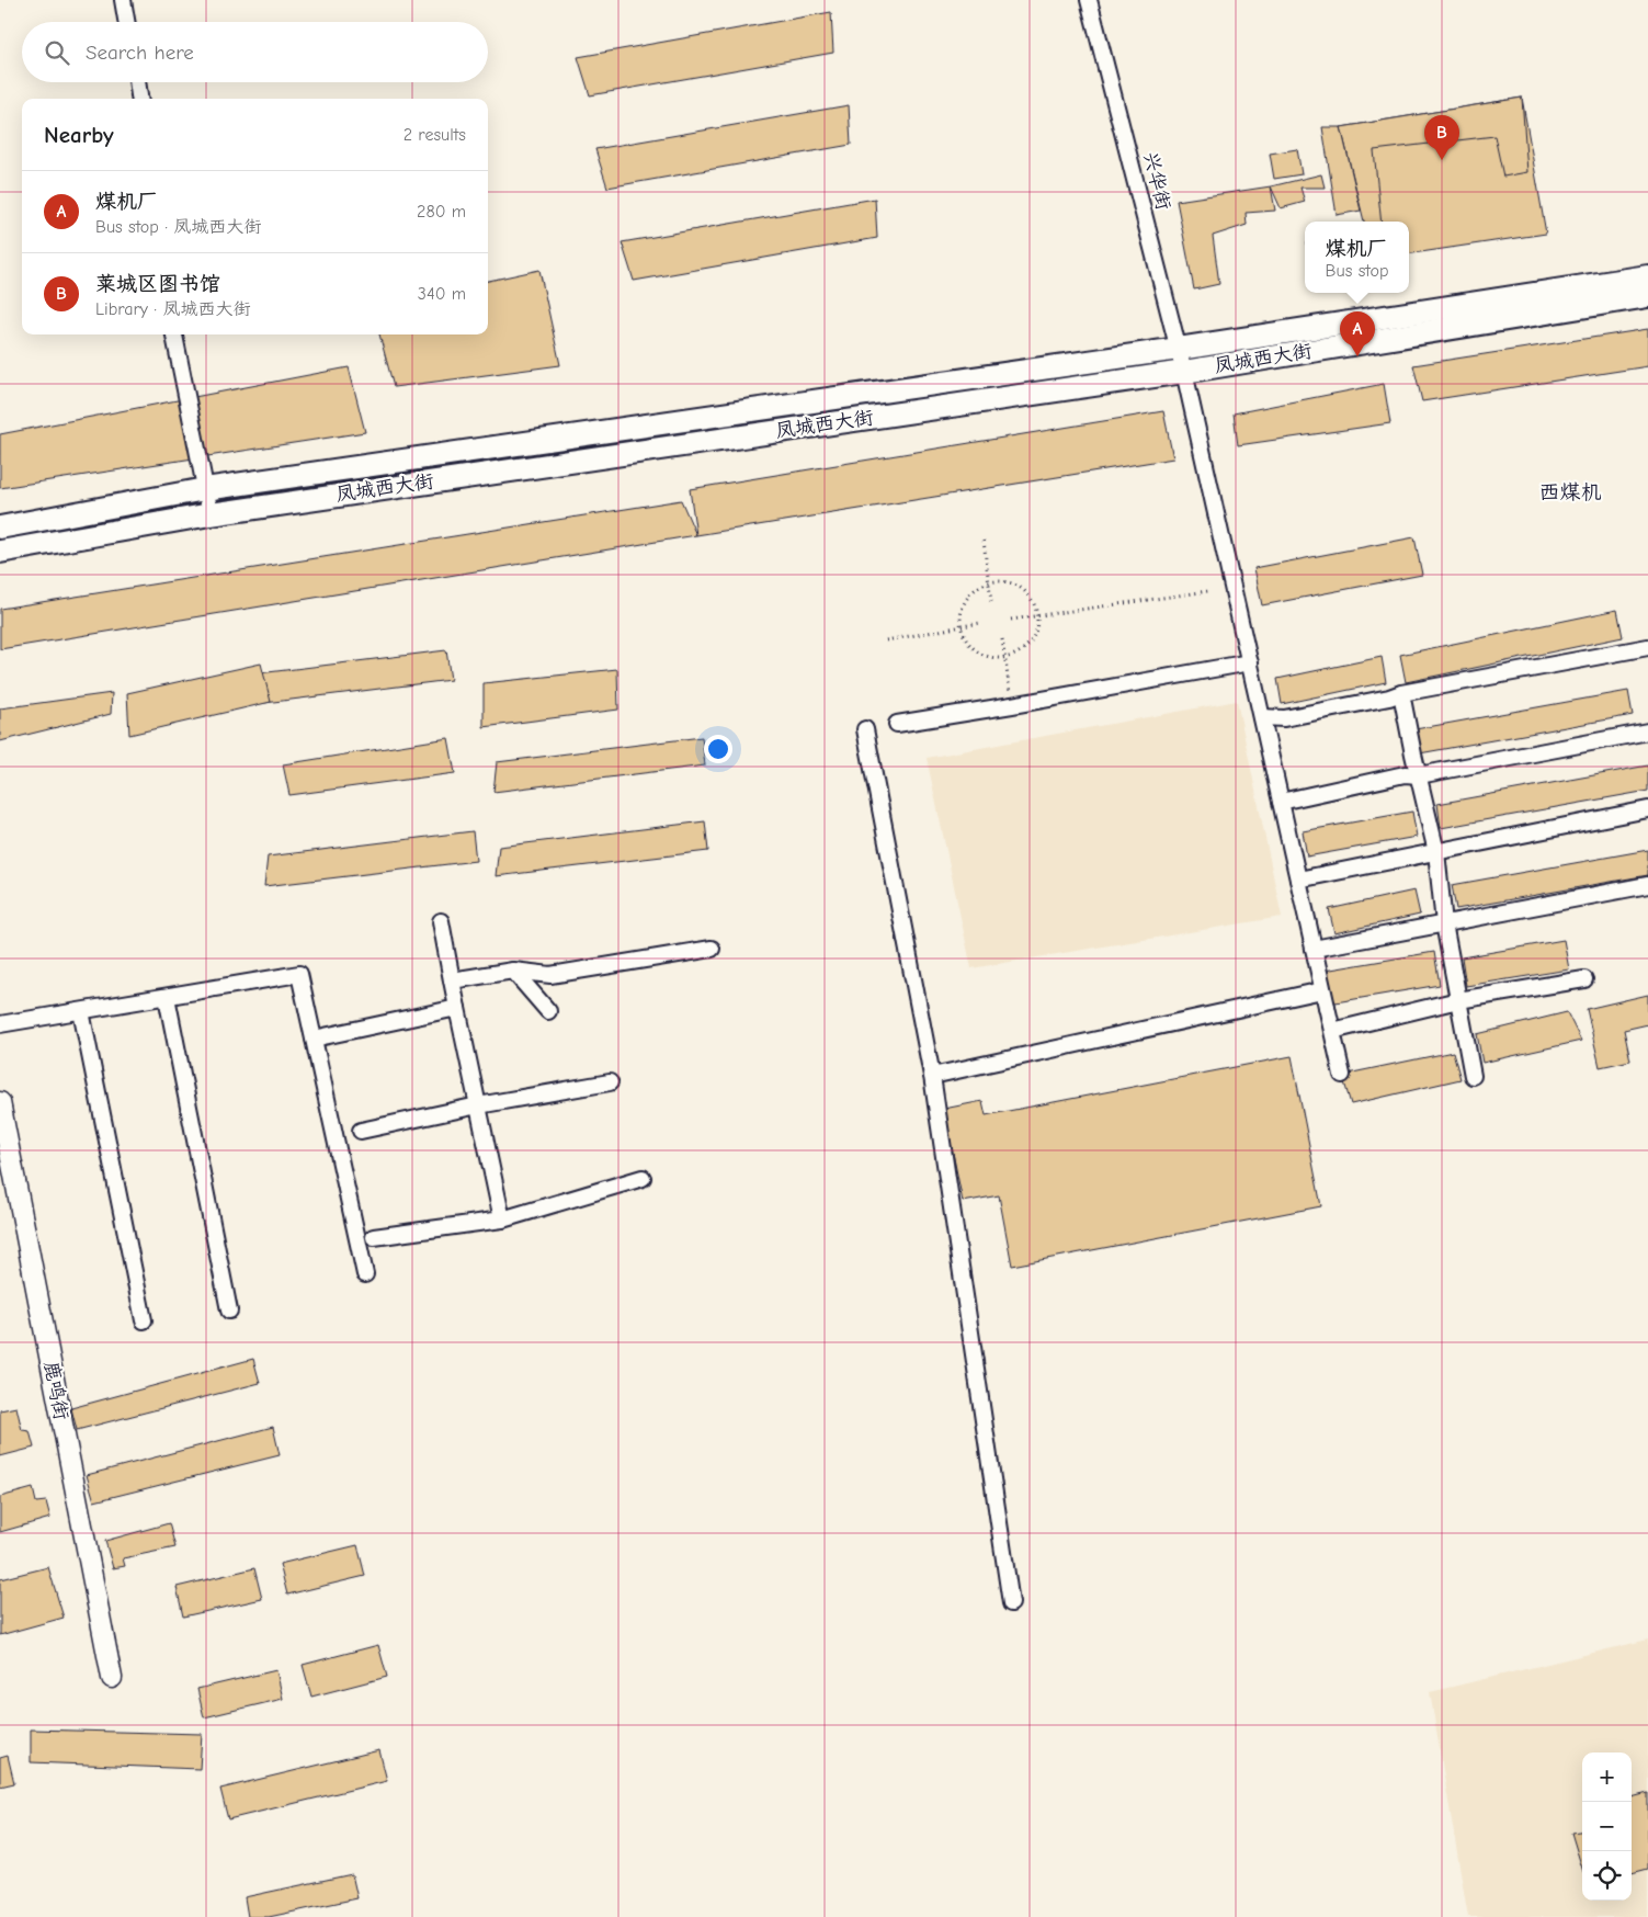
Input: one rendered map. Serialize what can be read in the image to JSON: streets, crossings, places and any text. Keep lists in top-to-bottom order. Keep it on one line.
{"streets":{"main road":["凤城西大街"],"street":["兴华街","鹿鸣街"]},"crossings":[["兴华街","凤城西大街"]],"districts":["西煤机"],"page":{"search":"Search here","heading":["Nearby","2 results"],"pins":["B","A"],"list":[{"mark":"A","name":"煤机厂","note":"Bus stop · 凤城西大街","value":"280 m"},{"mark":"B","name":"莱城区图书馆","note":"Library · 凤城西大街","value":"340 m"}],"popup":["煤机厂","Bus stop"],"map_buttons":["+","−"]}}
